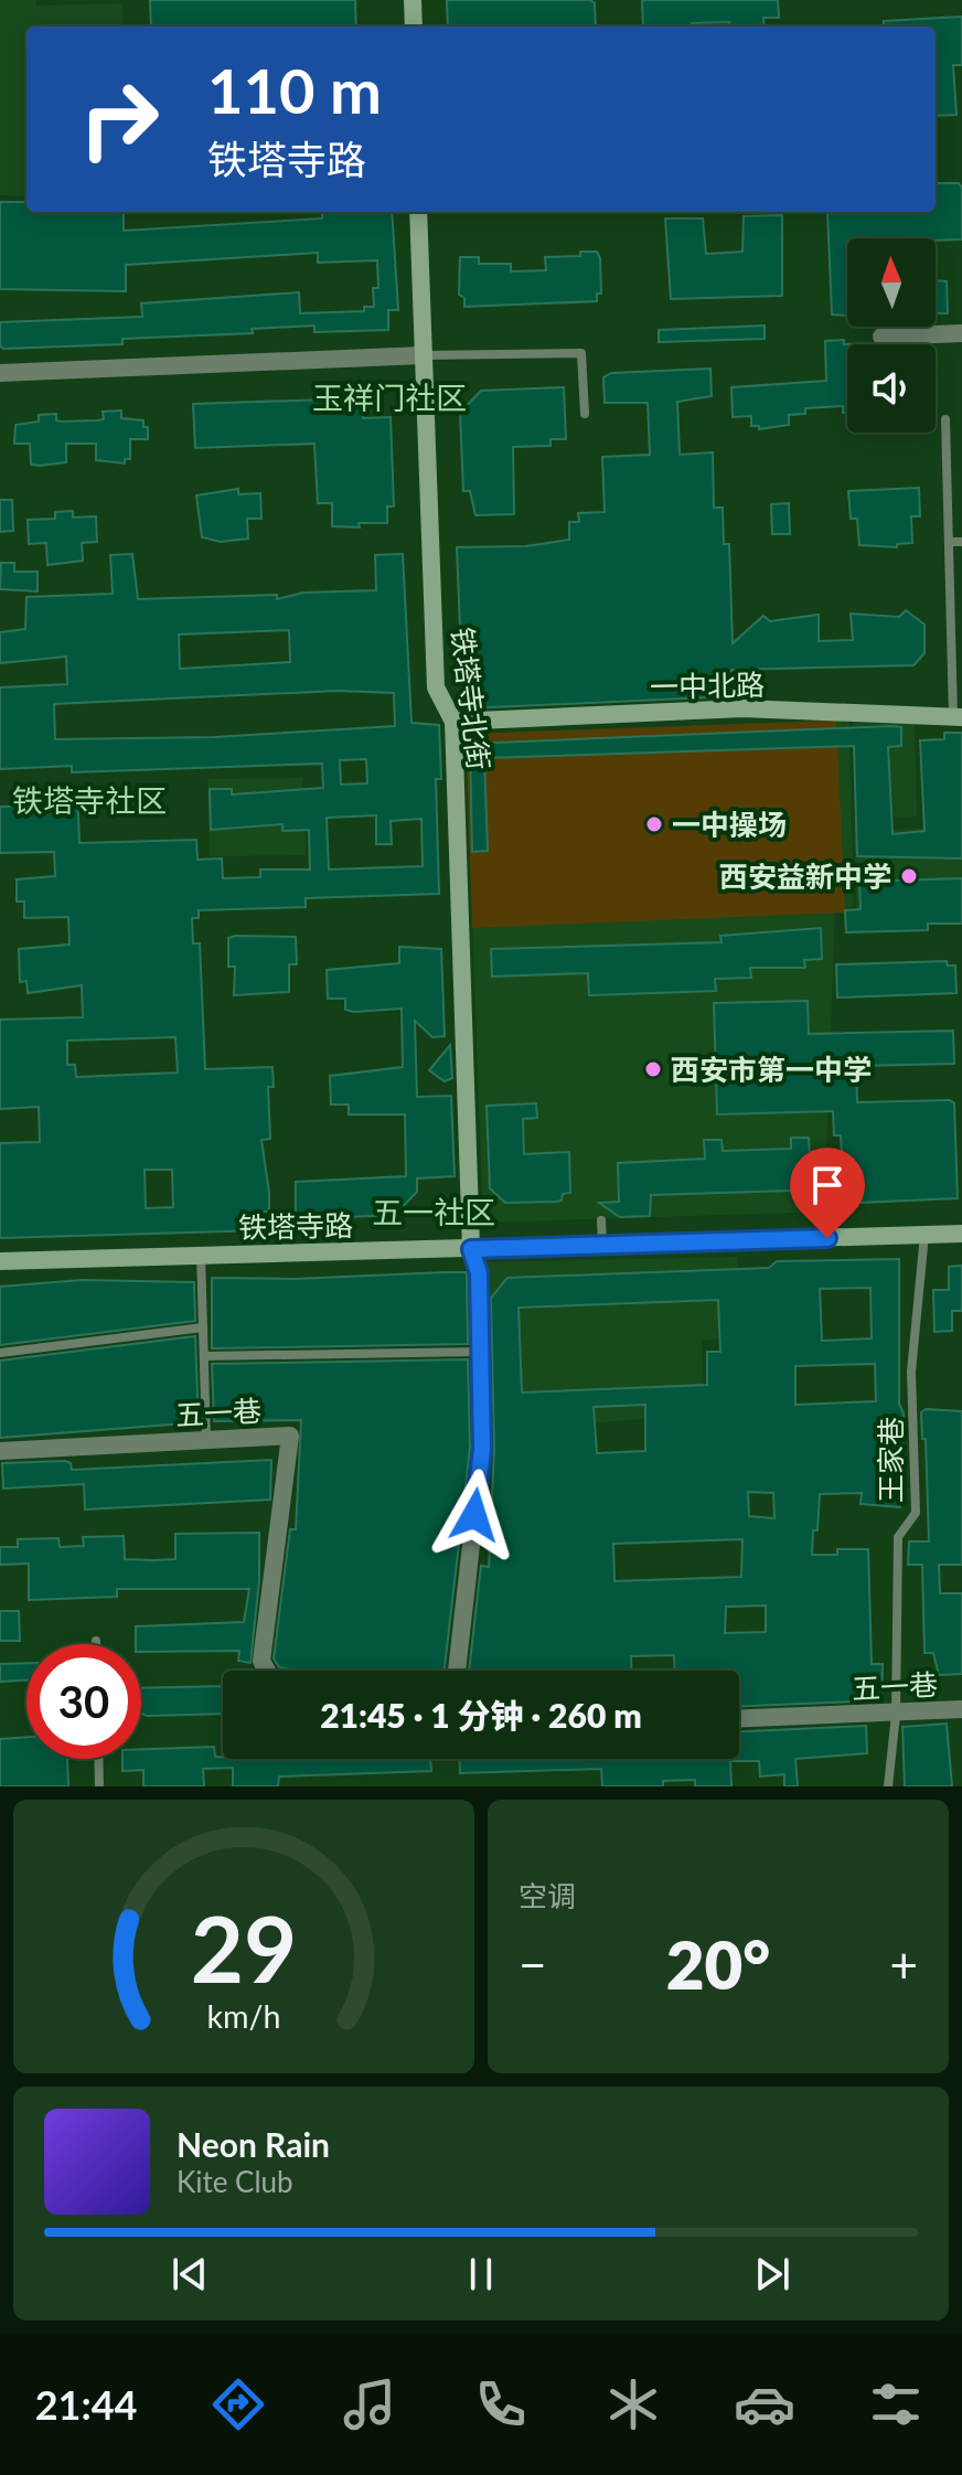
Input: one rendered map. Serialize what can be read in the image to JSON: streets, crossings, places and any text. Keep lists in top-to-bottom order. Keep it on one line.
{"streets":{"street":["一中北路","铁塔寺北街","铁塔寺路","五一巷"],"lane":["王家巷"]},"crossings":[["一中北路","铁塔寺北街"],["铁塔寺北街","铁塔寺路"],["铁塔寺路","王家巷"],["五一巷","王家巷"]],"districts":["玉祥门社区","铁塔寺社区","五一社区"],"places":["一中操场","西安益新中学","西安市第一中学"],"north":"top","page":{"turn":["110 m","铁塔寺路"],"limit":"30","trip":"21:45 · 1 分钟 · 260 m","tile":"空调","heat":["−","20°","+"],"song":["Neon Rain","Kite Club"],"tabs":"21:44","gauge":["29","km/h"]}}
